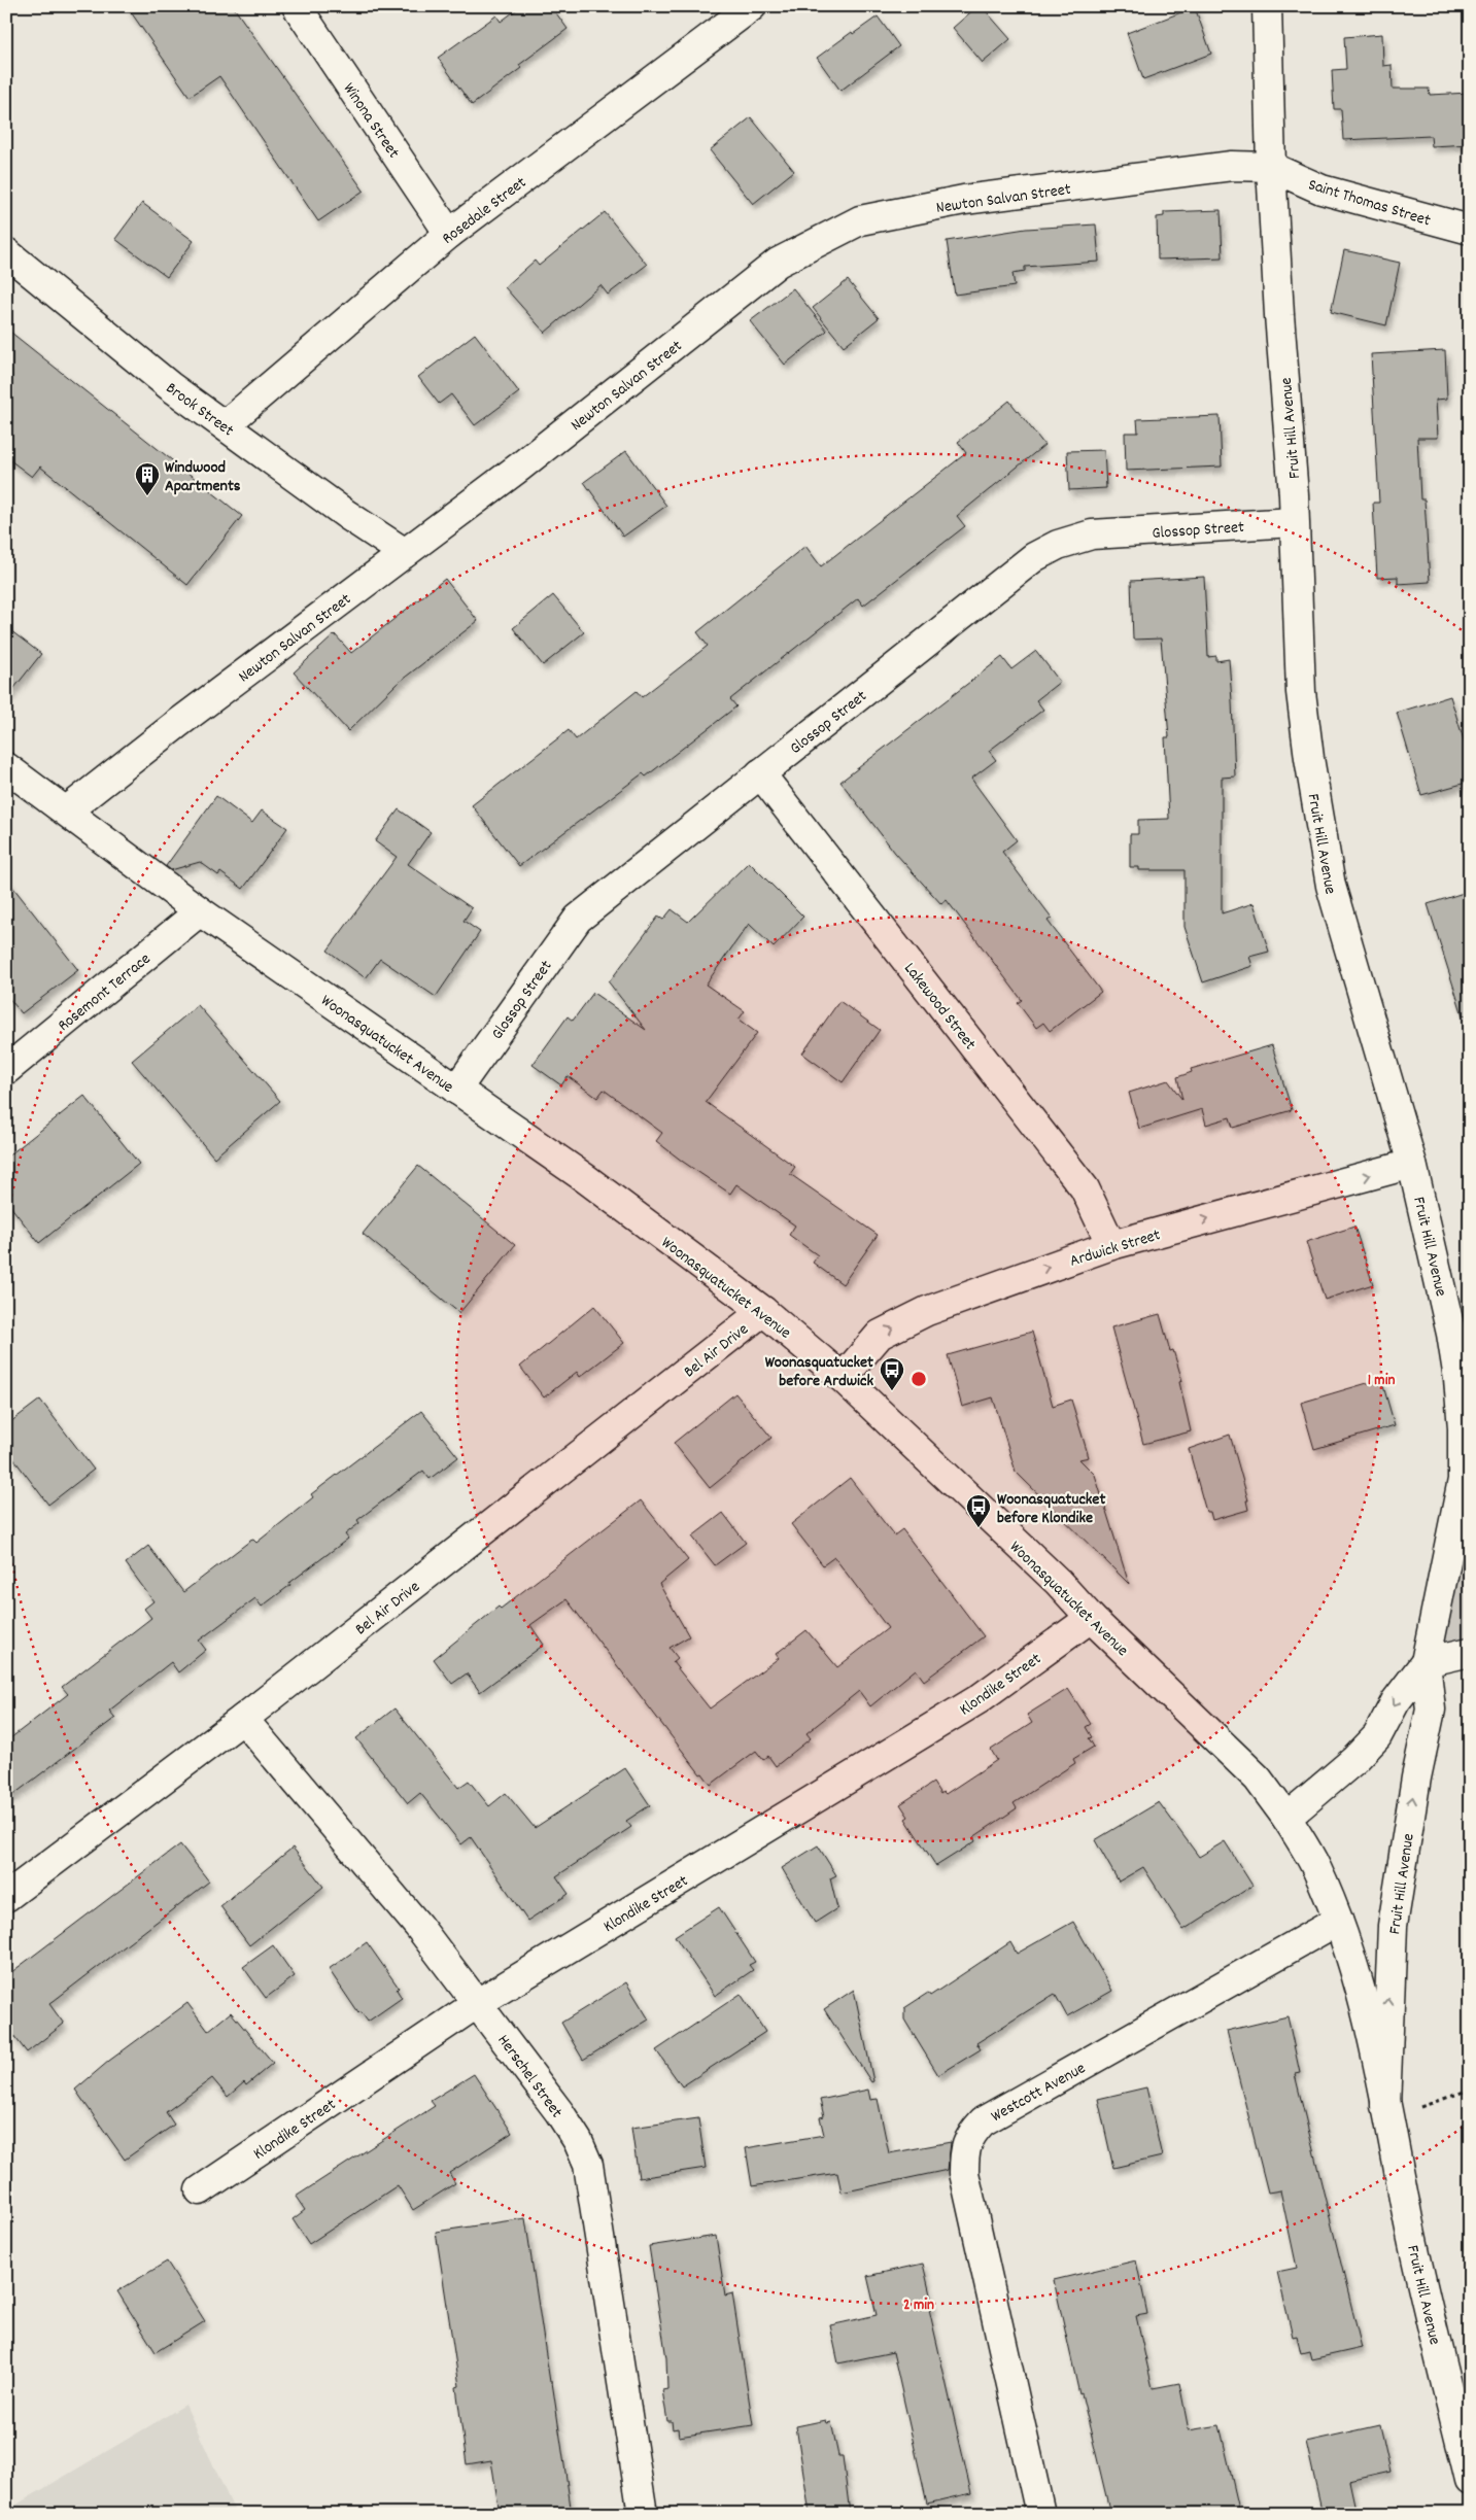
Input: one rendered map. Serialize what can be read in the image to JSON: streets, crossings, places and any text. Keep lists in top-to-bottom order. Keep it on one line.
{"streets":{"street":["Winona Street","Newton Salvan Street","Saint Thomas Street","Rosedale Street","Brook Street","Fruit Hill Avenue","Glossop Street","Rosemont Terrace","Lakewood Street","Woonasquatucket Avenue","Ardwick Street","Bel Air Drive","Klondike Street","Herschel Street","Westcott Avenue"]},"crossings":[["Winona Street","Rosedale Street"],["Newton Salvan Street","Saint Thomas Street"],["Newton Salvan Street","Brook Street"],["Newton Salvan Street","Fruit Hill Avenue"],["Newton Salvan Street","Woonasquatucket Avenue"],["Saint Thomas Street","Fruit Hill Avenue"],["Rosedale Street","Brook Street"],["Fruit Hill Avenue","Glossop Street"],["Fruit Hill Avenue","Woonasquatucket Avenue"],["Fruit Hill Avenue","Ardwick Street"],["Fruit Hill Avenue","Westcott Avenue"],["Glossop Street","Lakewood Street"],["Glossop Street","Woonasquatucket Avenue"],["Rosemont Terrace","Woonasquatucket Avenue"],["Lakewood Street","Ardwick Street"],["Woonasquatucket Avenue","Ardwick Street"],["Woonasquatucket Avenue","Bel Air Drive"],["Woonasquatucket Avenue","Klondike Street"],["Woonasquatucket Avenue","Westcott Avenue"],["Bel Air Drive","Herschel Street"],["Klondike Street","Herschel Street"]],"one_way":["Ardwick Street"],"places":{"building":["Windwood Apartments"],"bus stop":["Woonasquatucket before Ardwick","Woonasquatucket before Klondike"]},"rings":["1 min","2 min"]}
